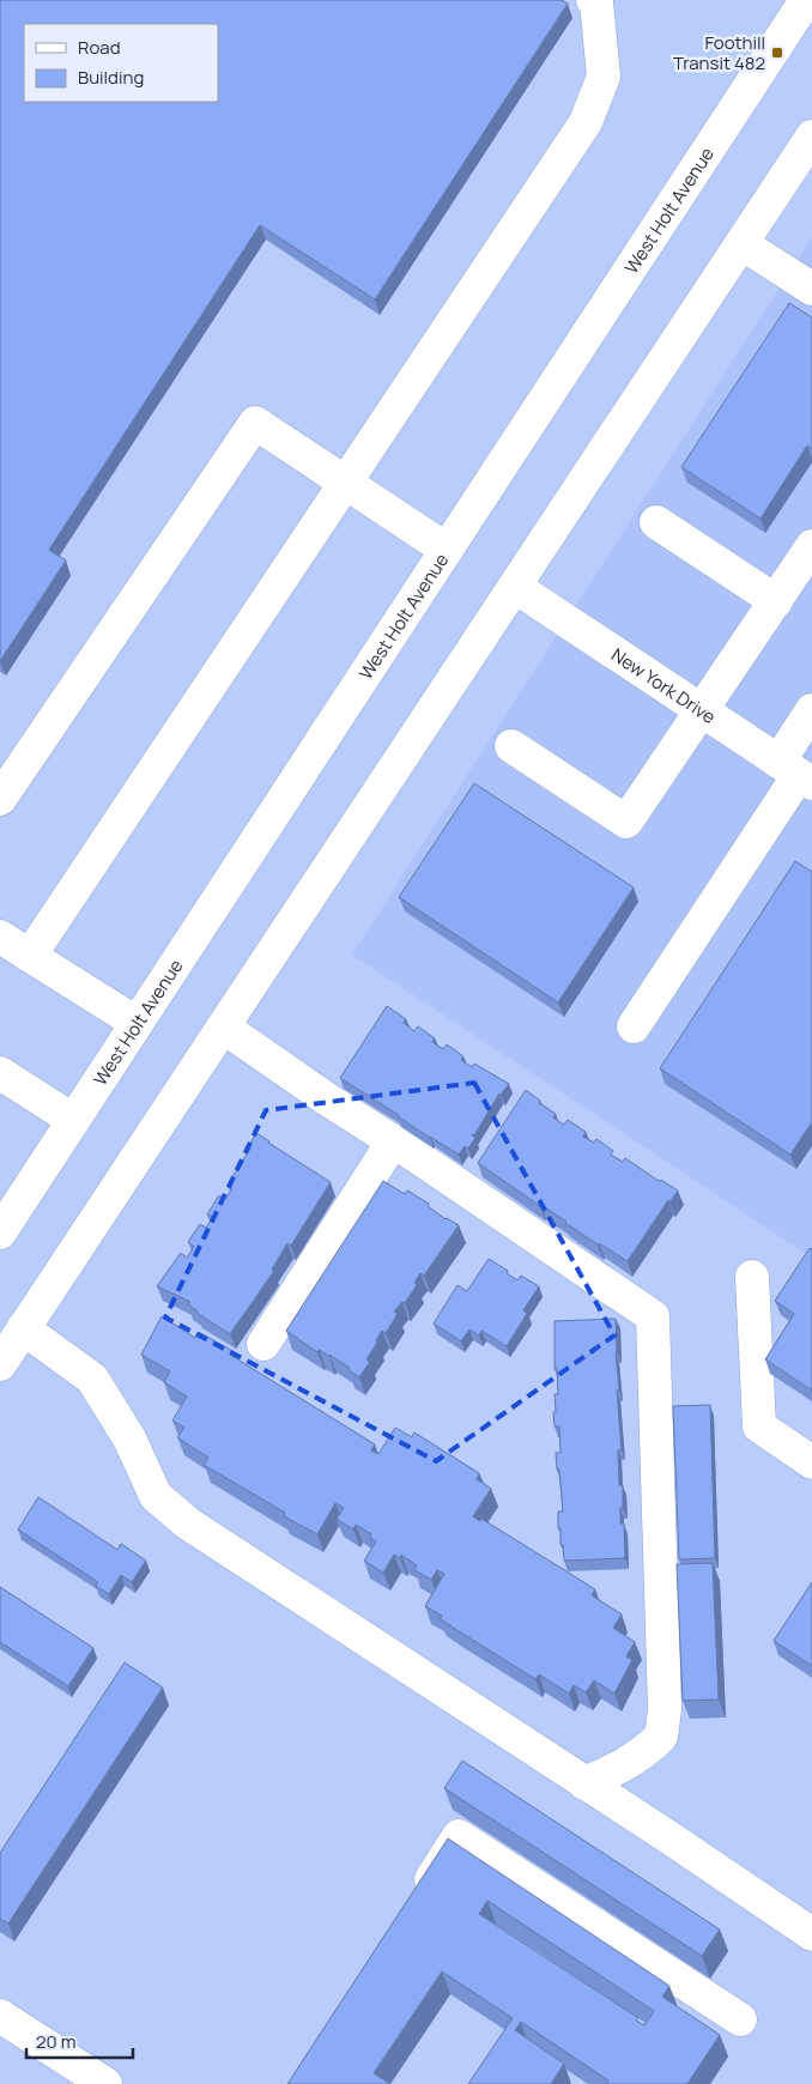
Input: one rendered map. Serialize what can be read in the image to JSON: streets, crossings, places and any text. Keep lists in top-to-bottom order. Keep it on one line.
{"streets":{"main road":["West Holt Avenue","New York Drive"]},"places":{"transit":["Foothill Transit 482"]},"legend":["Road","Building"],"scale_bar":"20 m"}
